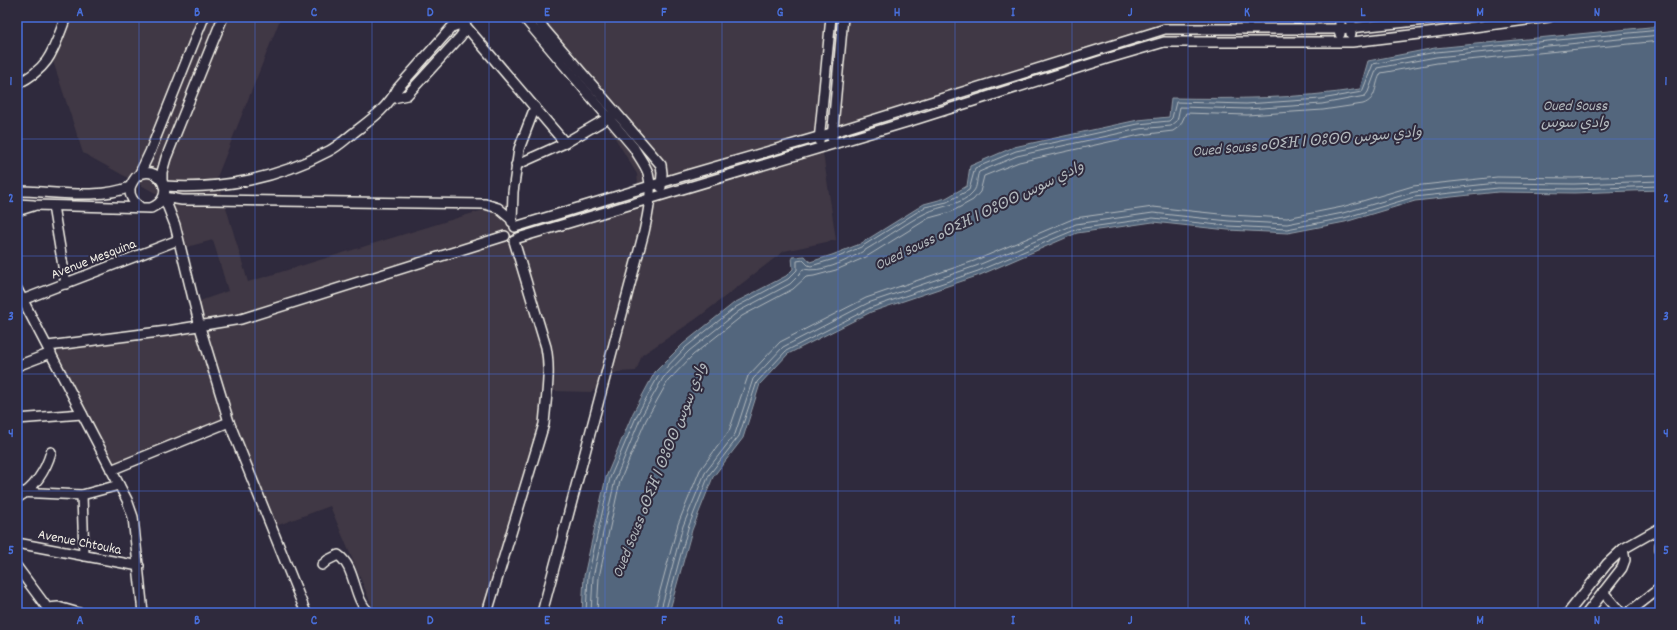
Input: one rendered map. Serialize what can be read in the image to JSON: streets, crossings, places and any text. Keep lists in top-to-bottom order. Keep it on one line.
{"streets":{"street":["Avenue Mesquina","Avenue Chtouka"]},"water":["Oued Souss وادي سوس","Oued Souss ⴰⵙⵉⴼ ⵏ ⵙⵓⵙⵙ وادي سوس"],"grid":{"columns":["A","B","C","D","E","F","G","H","I","J","K","L","M","N"],"rows":["1","2","3","4","5"]}}
